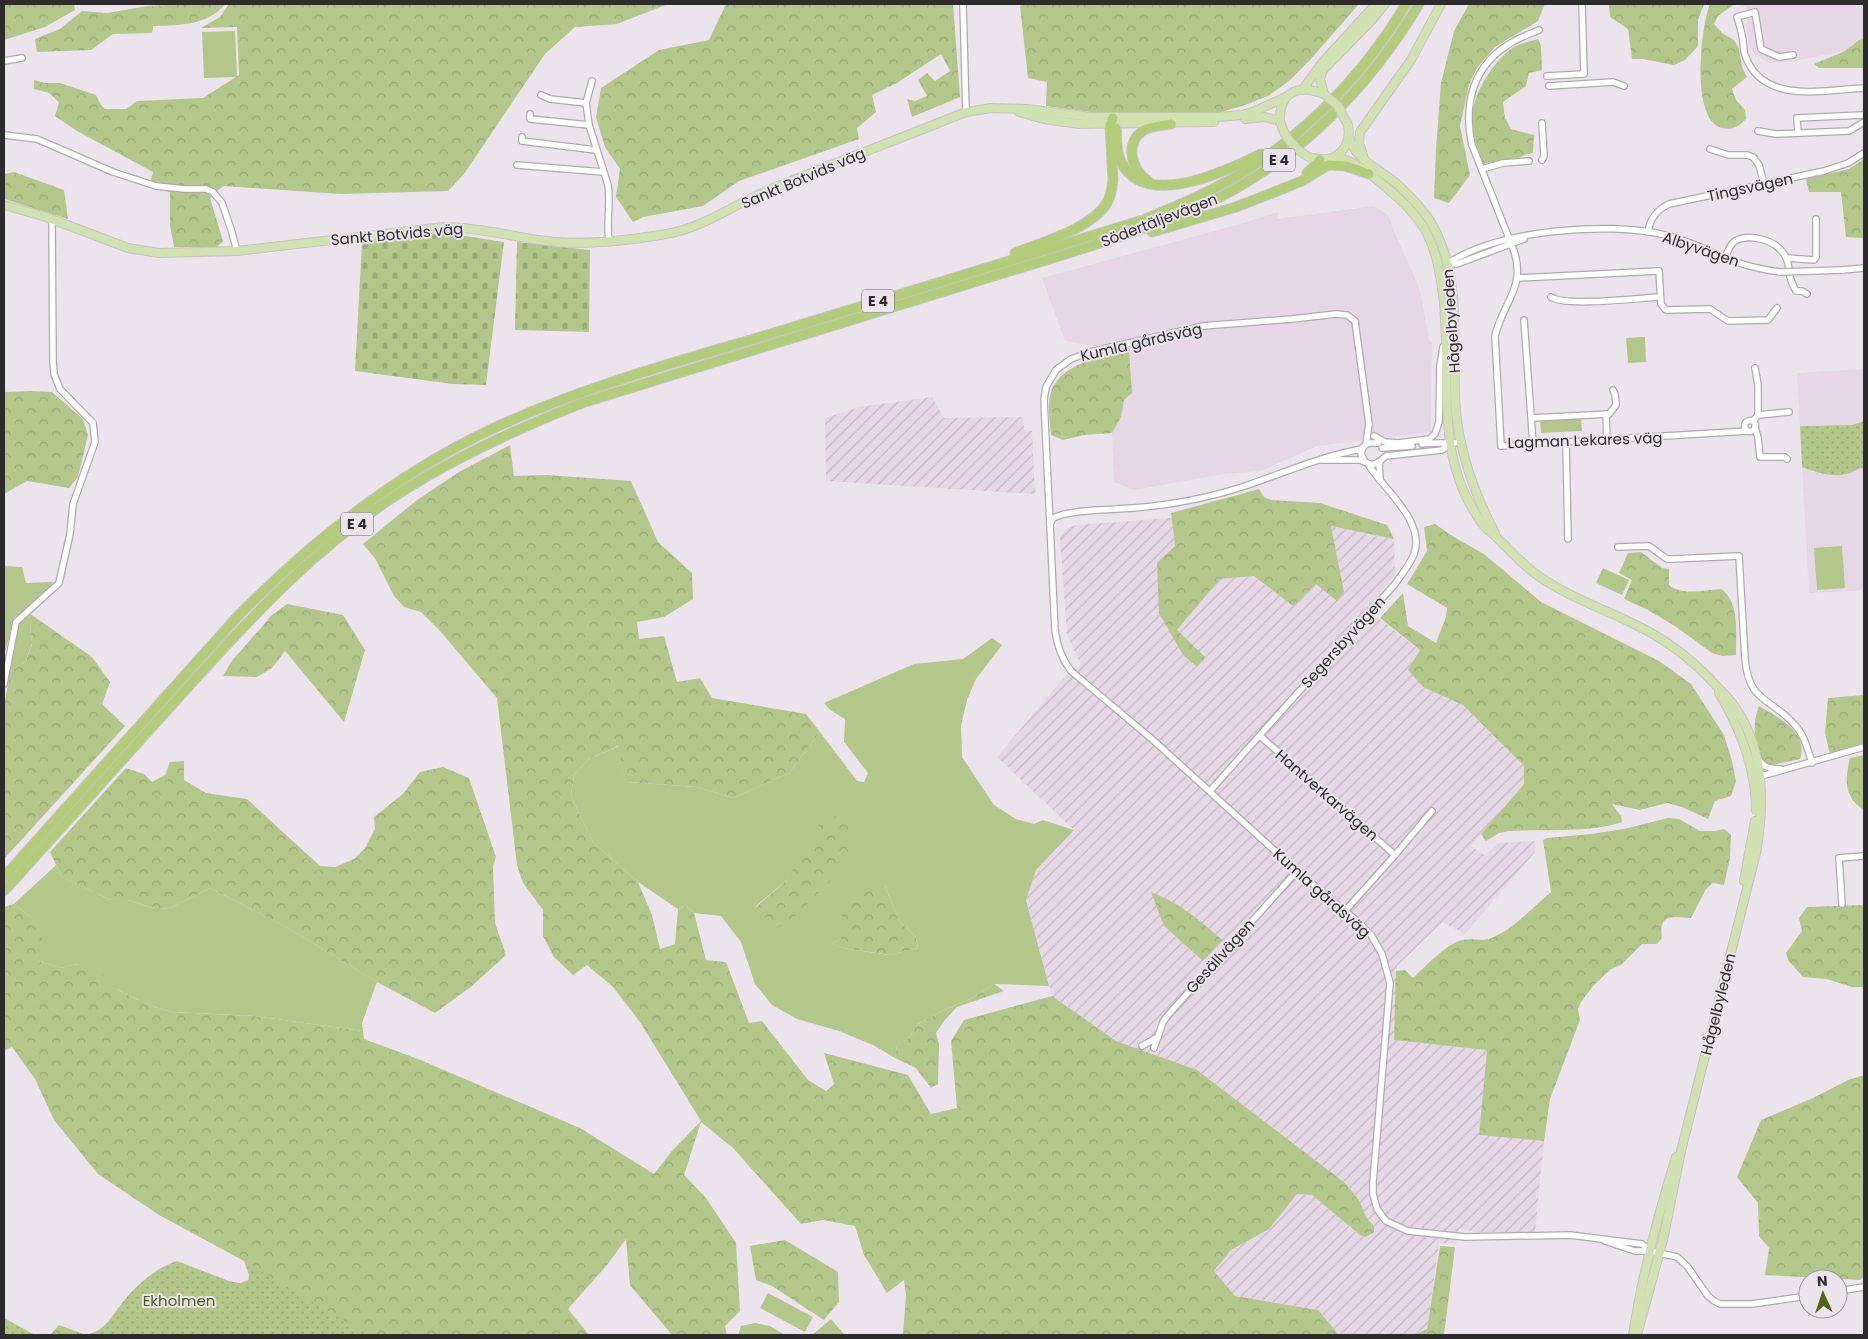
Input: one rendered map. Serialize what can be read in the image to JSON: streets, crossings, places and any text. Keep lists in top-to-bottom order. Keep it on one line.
{"streets":{"highway":["E 4","Södertäljevägen"],"main road":["Sankt Botvids väg","Hågelbyleden"],"street":["Tingsvägen","Albyvägen","Kumla gårdsväg","Lagman Lekares väg","Segersbyvägen","Hantverkarvägen","Gesällvägen"]},"crossings":[["Sankt Botvids väg","Hågelbyleden"],["Tingsvägen","Albyvägen"],["Albyvägen","Hågelbyleden"],["Hågelbyleden","Kumla gårdsväg"],["Kumla gårdsväg","Segersbyvägen"],["Kumla gårdsväg","Gesällvägen"],["Segersbyvägen","Hantverkarvägen"]],"parks":["Ekholmen"],"north":"top"}
